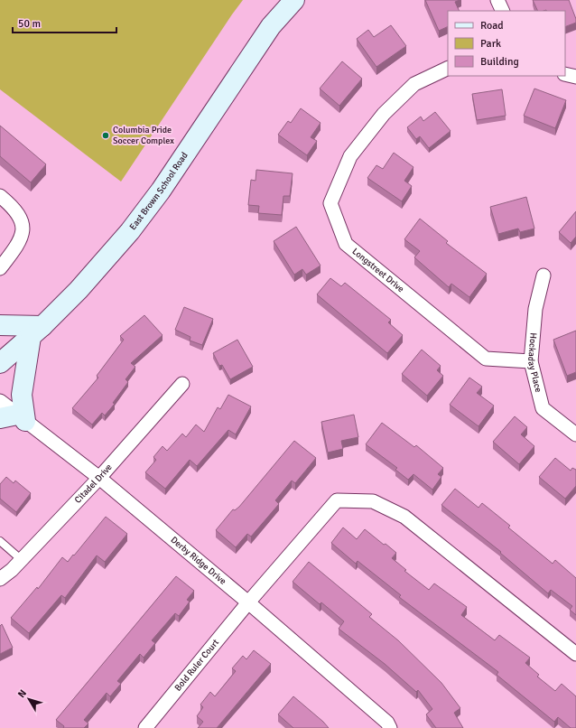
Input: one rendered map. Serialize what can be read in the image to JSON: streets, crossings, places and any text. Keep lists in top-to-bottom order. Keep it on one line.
{"streets":{"main road":["East Brown School Road"],"street":["Longstreet Drive","Hockaday Place","Citadel Drive","Derby Ridge Drive","Bold Ruler Court"]},"crossings":[["Longstreet Drive","Hockaday Place"],["Citadel Drive","Derby Ridge Drive"],["Derby Ridge Drive","Bold Ruler Court"]],"places":["Columbia Pride Soccer Complex"],"legend":["Road","Park","Building"],"scale_bar":"50 m","north":"top left"}
